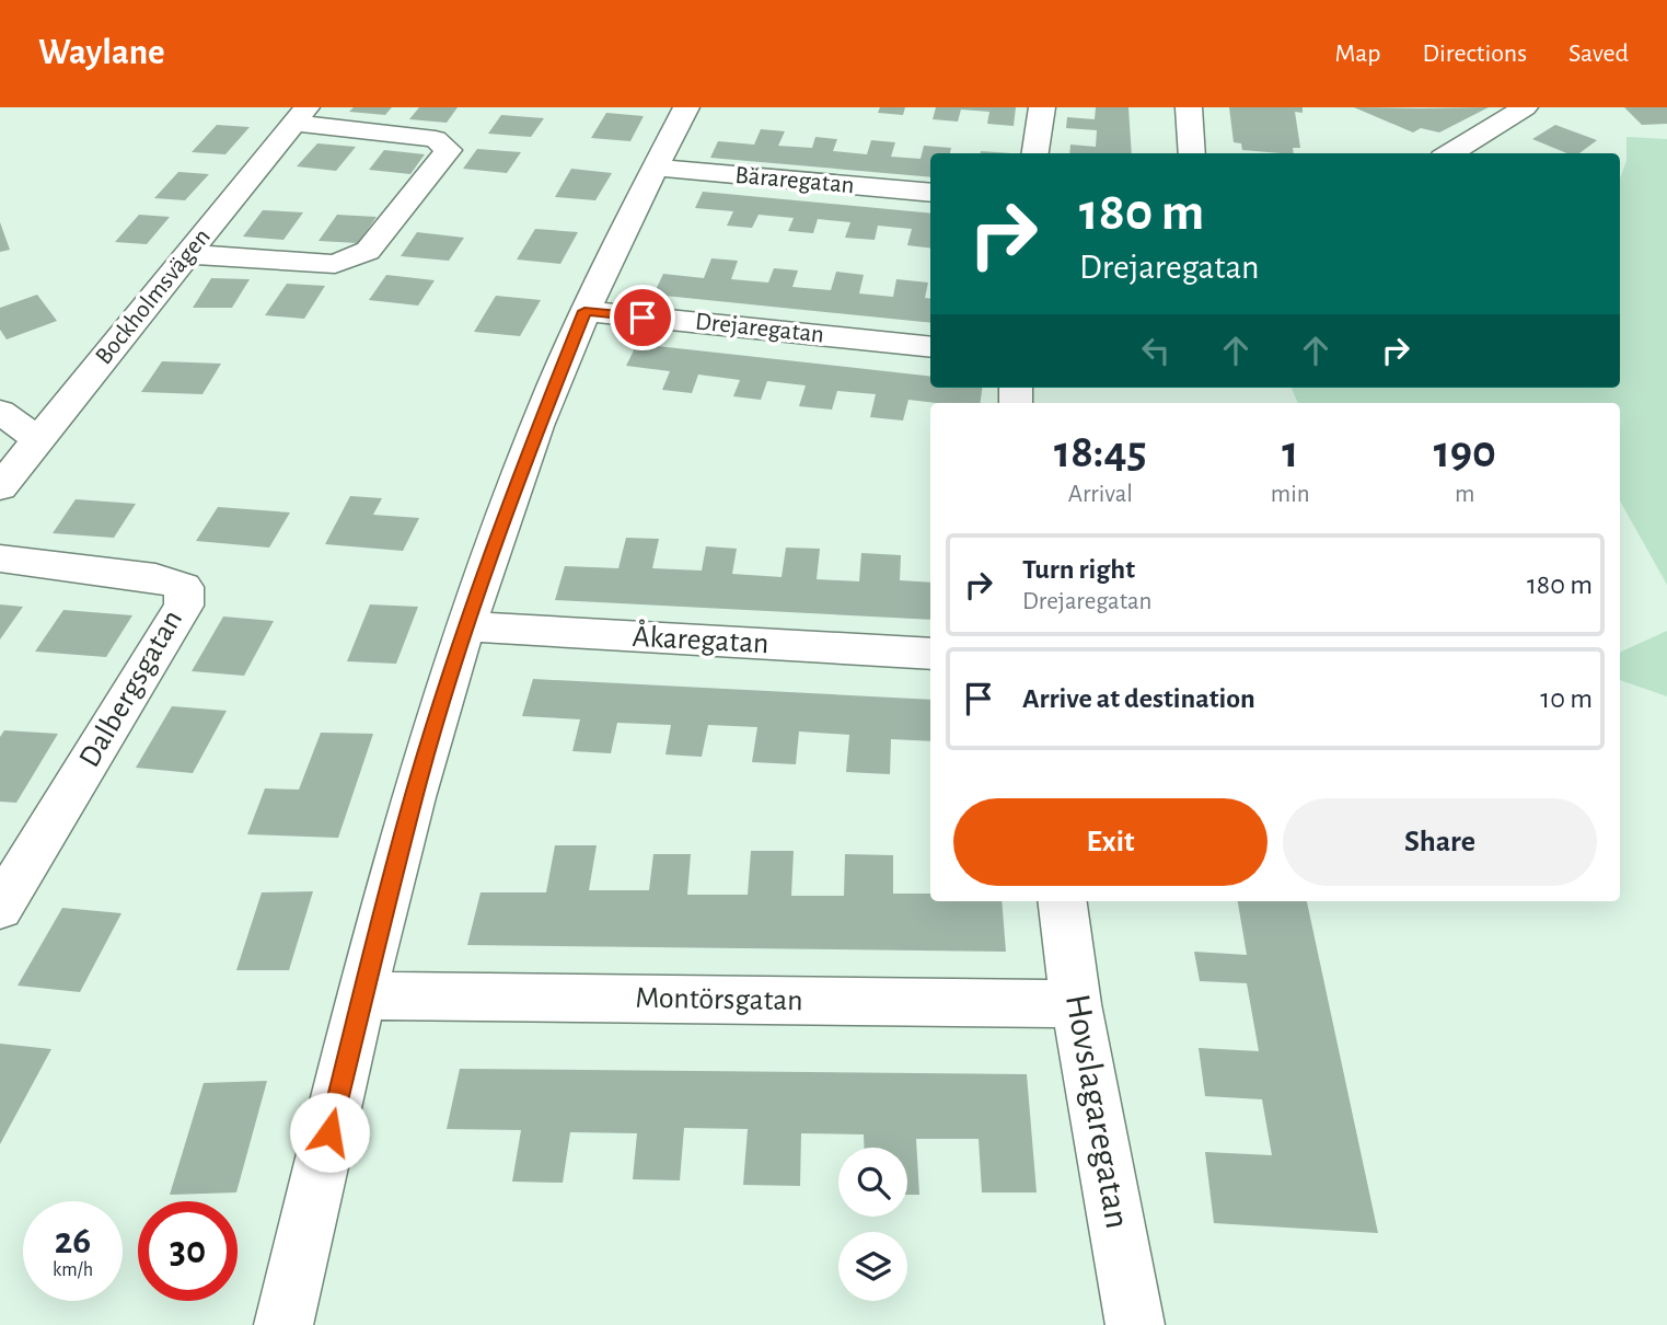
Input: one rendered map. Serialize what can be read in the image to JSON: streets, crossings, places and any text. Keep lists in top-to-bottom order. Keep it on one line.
{"streets":{"street":["Bäraregatan","Bockholmsvägen","Drejaregatan","Åkaregatan","Dalbergsgatan","Montörsgatan","Hovslagaregatan"]},"crossings":[["Montörsgatan","Hovslagaregatan"]],"page":{"header":"Waylane","nav":["Map","Directions","Saved"],"turn":["180 m","Drejaregatan"],"eta":["18:45","Arrival","1","min","190","m"],"list":[{"name":"Turn right","note":"Drejaregatan","value":"180 m"},{"name":"Arrive at destination","value":"10 m"}],"buttons":["Exit","Share"],"speed":"26 km/h","limit":"30"}}
